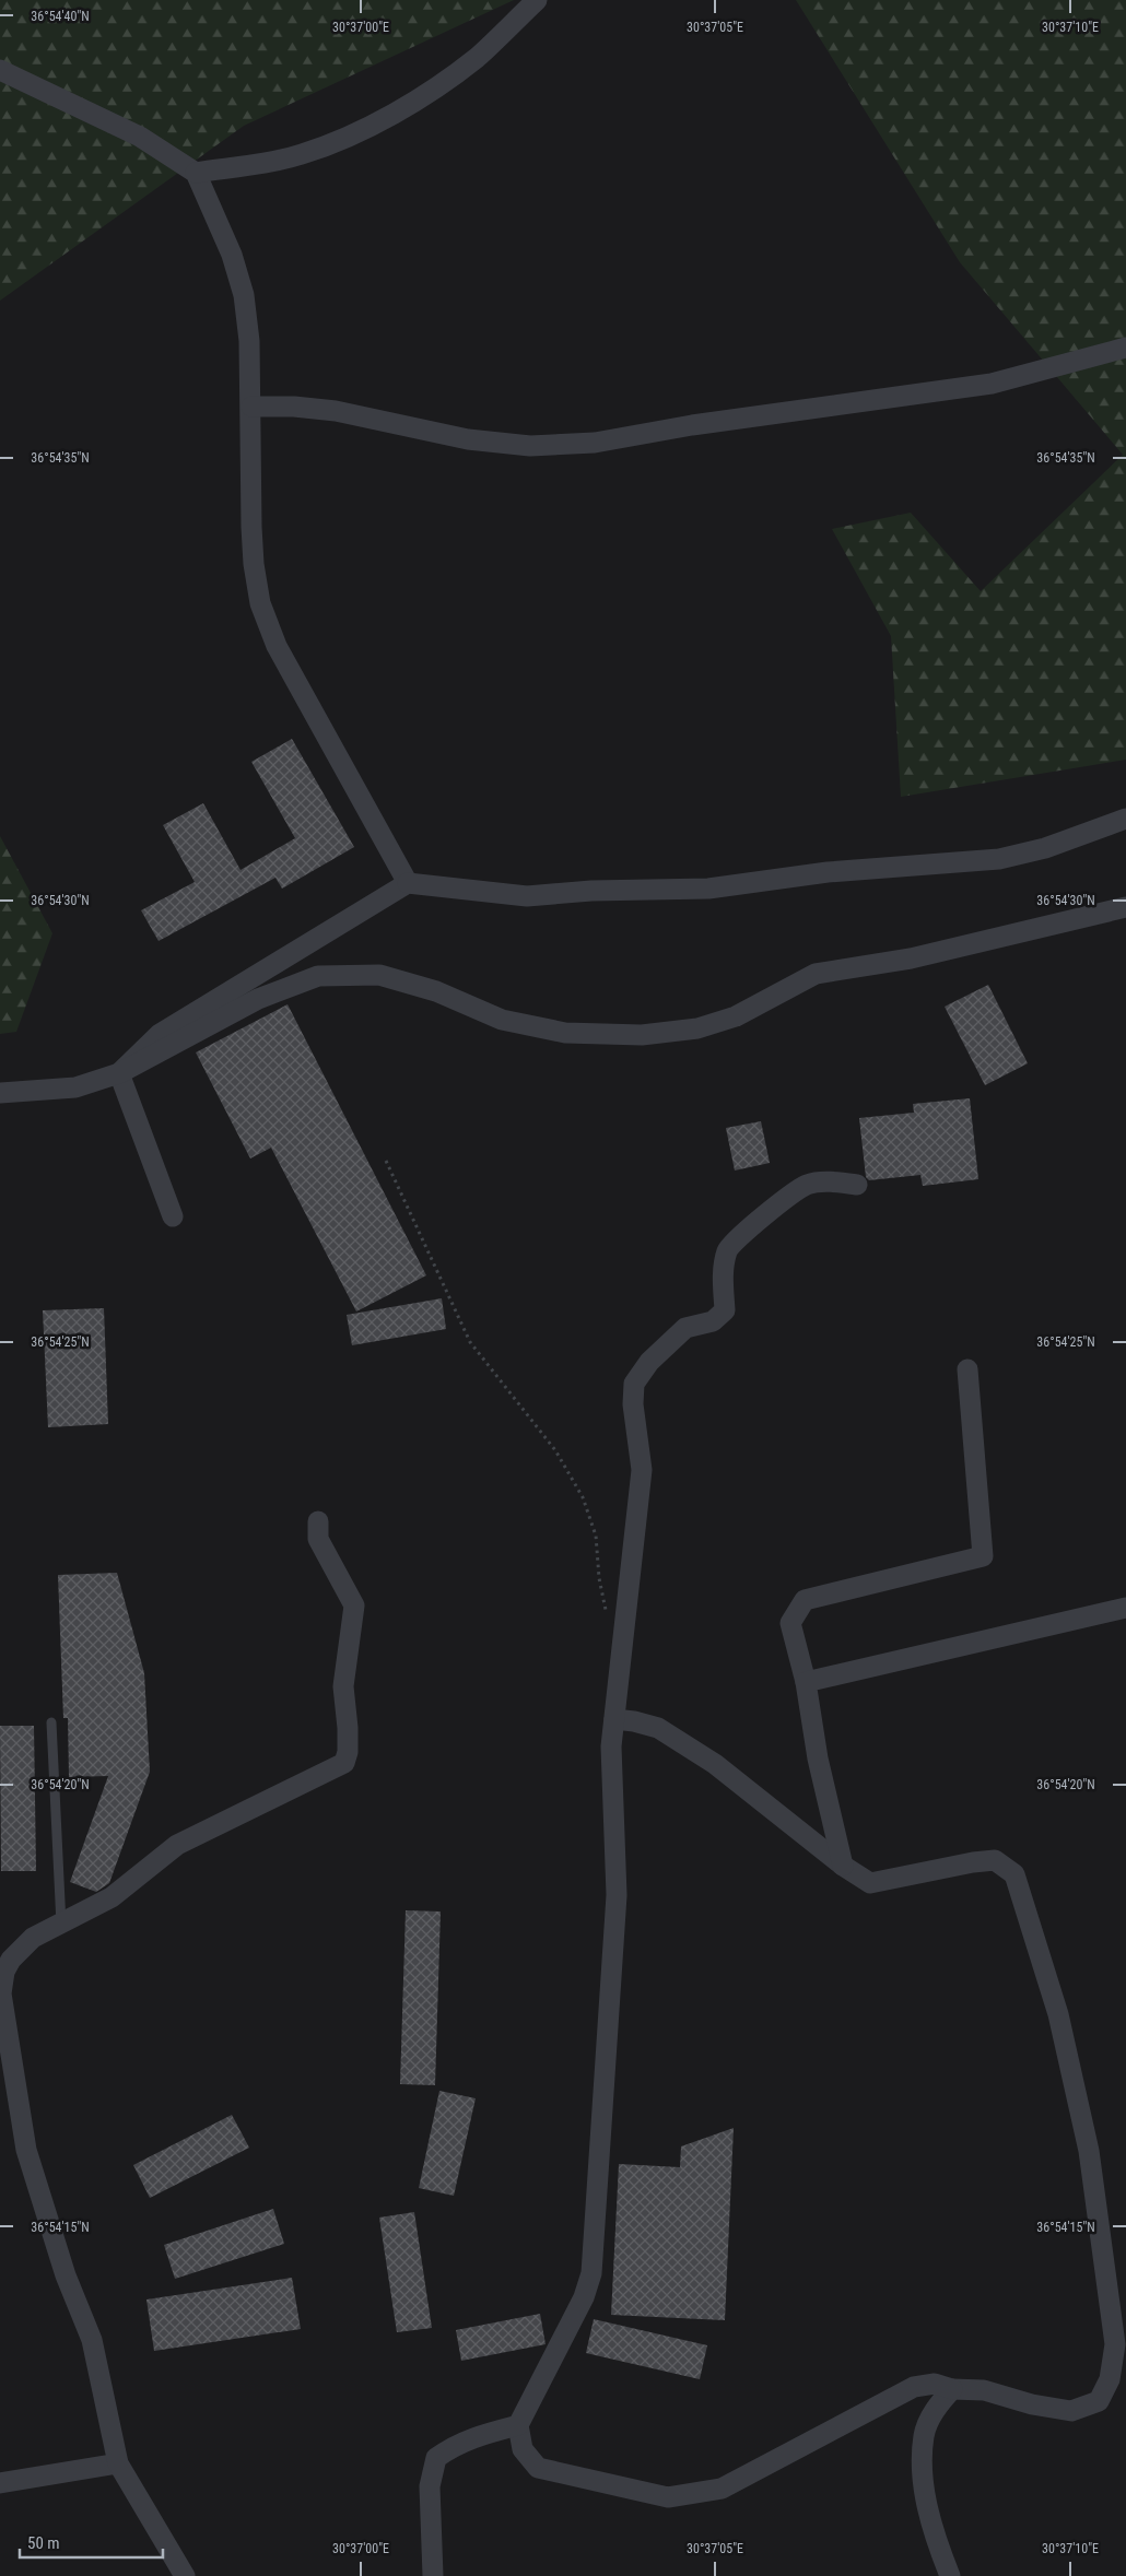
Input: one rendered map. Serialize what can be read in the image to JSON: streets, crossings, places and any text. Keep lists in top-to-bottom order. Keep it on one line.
{"scale_bar":"50 m","coordinates":["36°54'40\"N","30°37'00\"E","30°37'05\"E","30°37'10\"E","36°54'35\"N","36°54'30\"N","36°54'25\"N","36°54'20\"N","36°54'15\"N"]}
